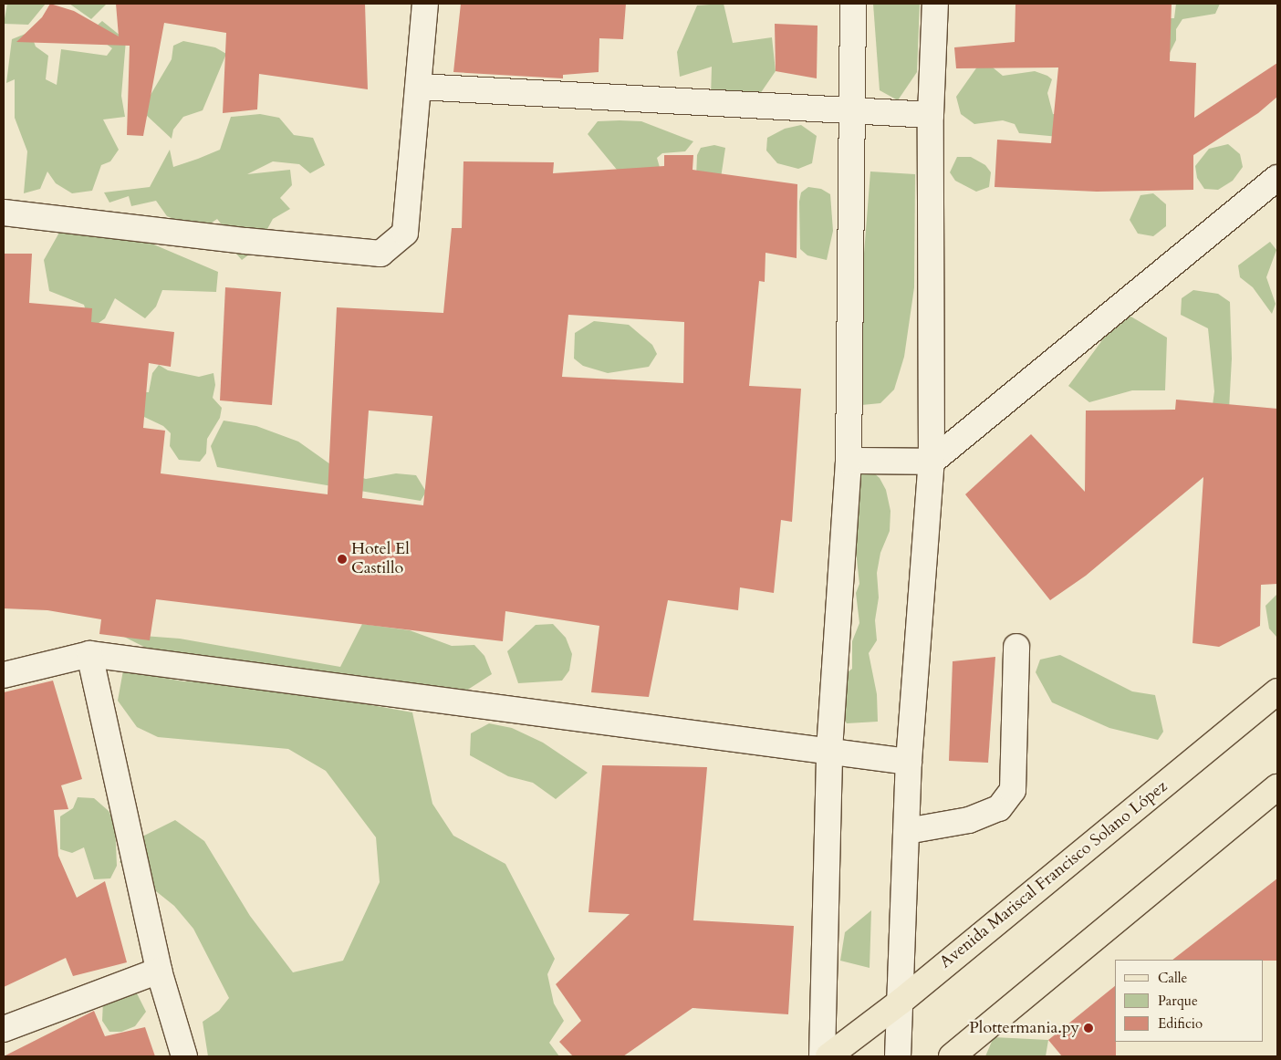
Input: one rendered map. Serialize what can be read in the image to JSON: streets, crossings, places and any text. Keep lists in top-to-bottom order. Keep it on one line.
{"streets":{"main road":["Avenida Mariscal Francisco Solano López"]},"places":["Hotel El Castillo","Plottermania.py"],"legend":["Calle","Parque","Edificio"]}
